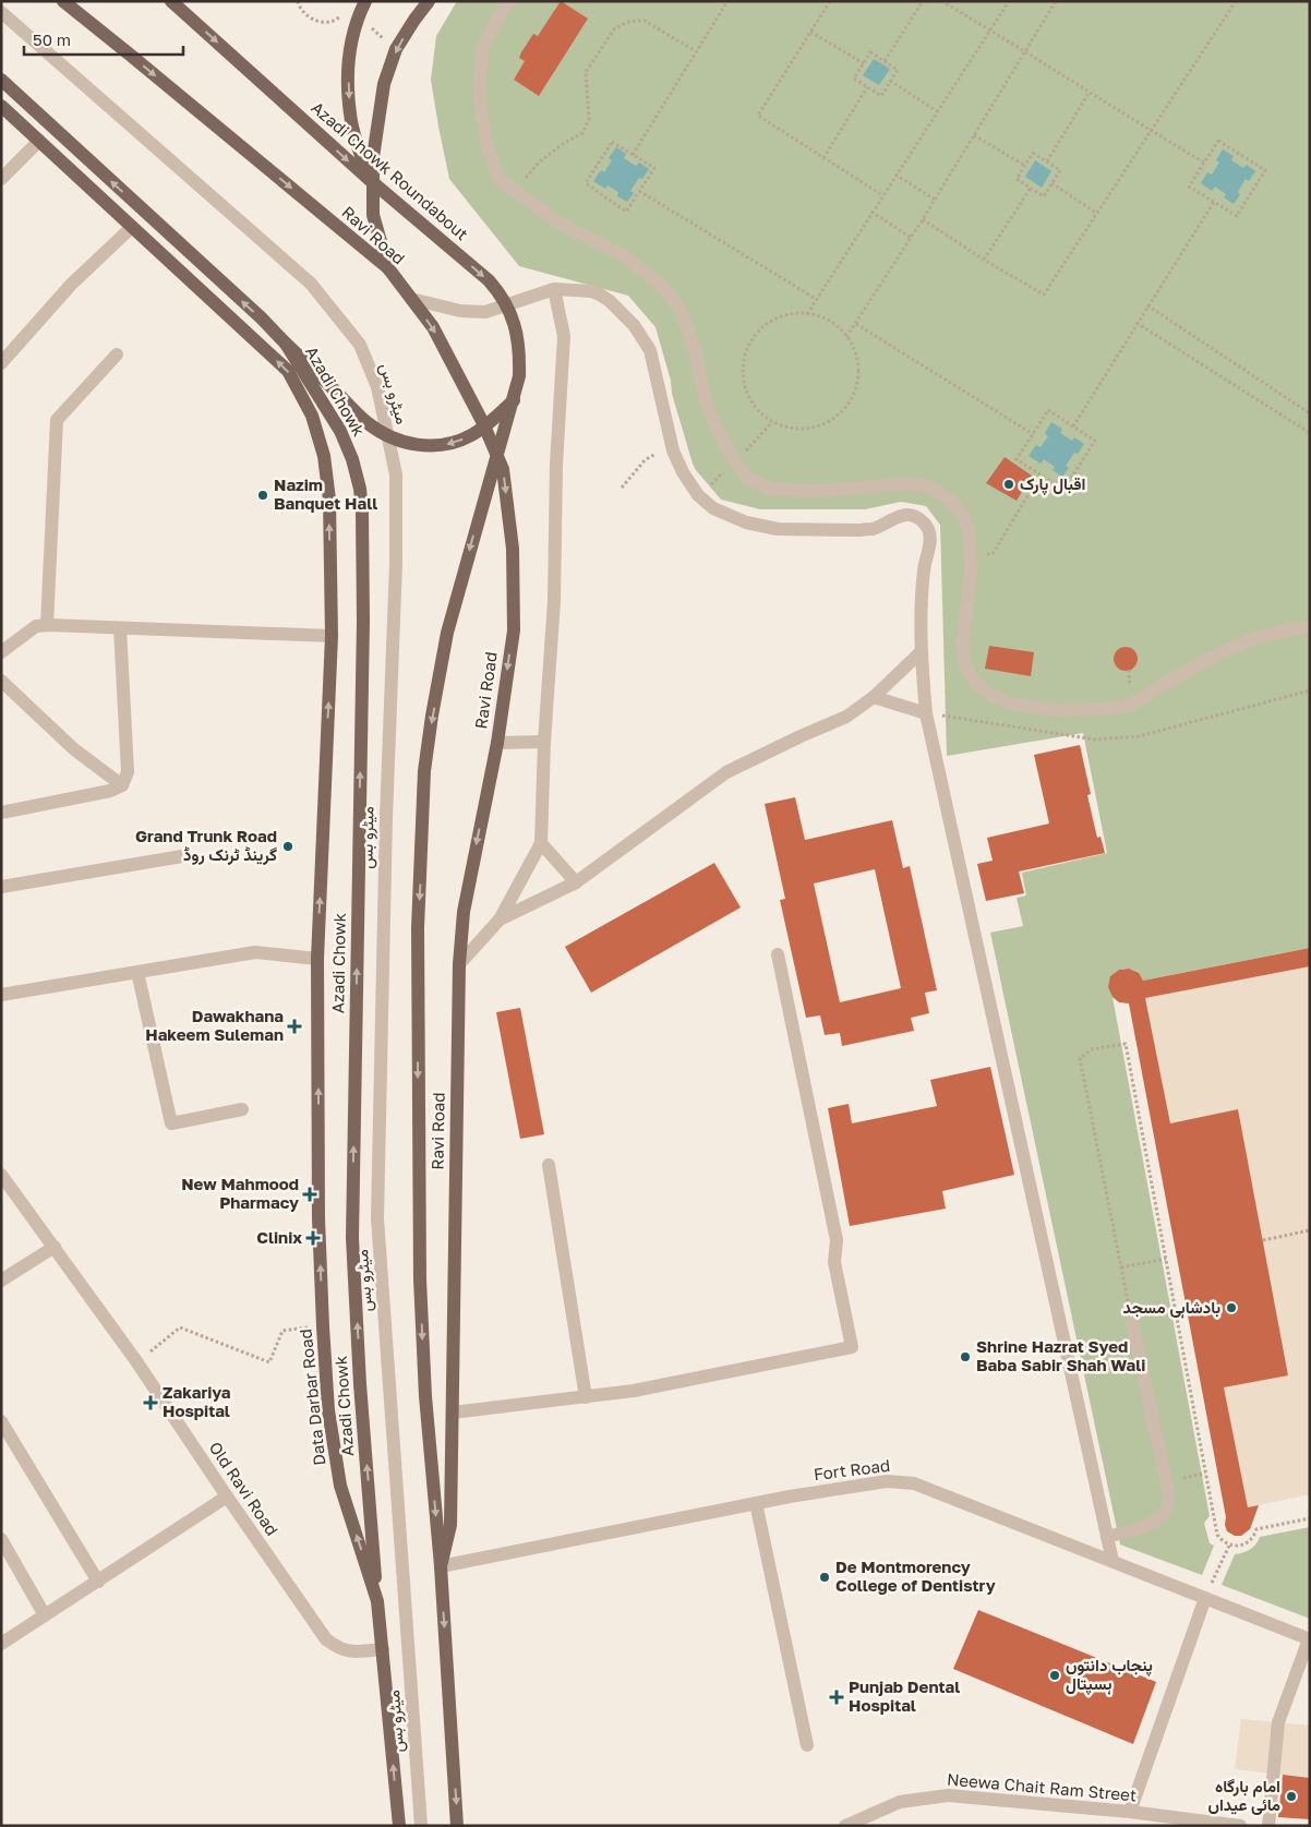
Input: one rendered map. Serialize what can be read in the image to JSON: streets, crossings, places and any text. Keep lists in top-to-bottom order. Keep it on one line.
{"streets":{"main road":["Azadi Chowk Roundabout","Ravi Road","Azadi Chowk","Data Darbar Road"],"street":["میٹرو بس","Fort Road","Old Ravi Road","Neewa Chait Ram Street"]},"crossings":[["Ravi Road","Fort Road"],["Azadi Chowk","Data Darbar Road"],["Data Darbar Road","Old Ravi Road"]],"one_way":["Azadi Chowk Roundabout"],"places":{"other":["اقبال پارک","Nazim Banquet Hall","Grand Trunk Road گرینڈ ٹرنک روڈ","بادشاہی مسجد","Shrine Hazrat Syed Baba Sabir Shah Wali","De Montmorency College of Dentistry","پنجاب دانتوں ہسپتال","امام بارگاہ مائی عیداں"],"health":["Dawakhana Hakeem Suleman","New Mahmood Pharmacy","Clinix","Zakariya Hospital","Punjab Dental Hospital"]},"scale_bar":"50 m"}
